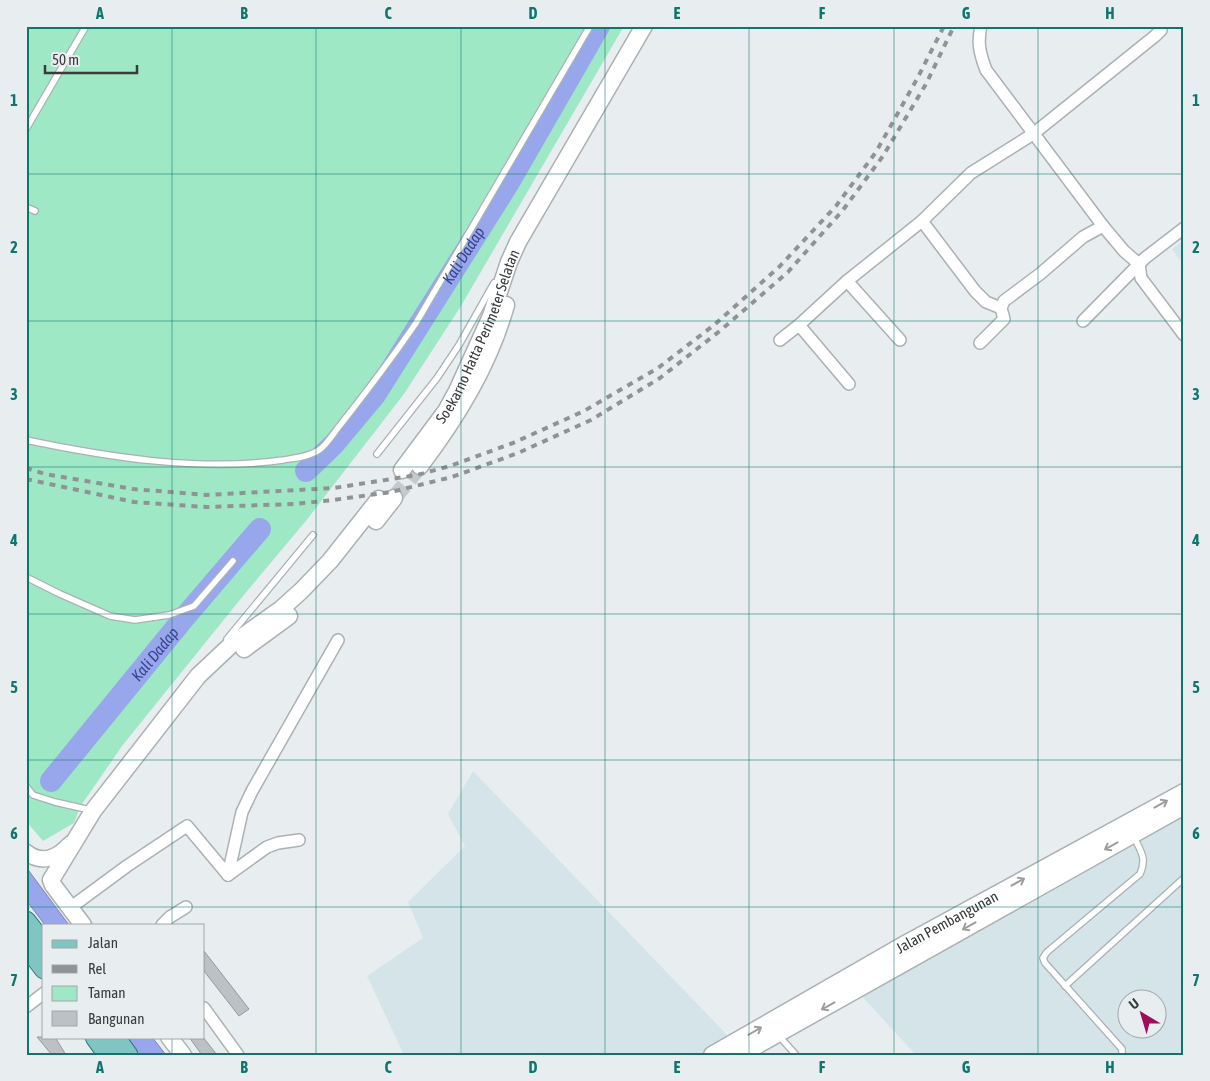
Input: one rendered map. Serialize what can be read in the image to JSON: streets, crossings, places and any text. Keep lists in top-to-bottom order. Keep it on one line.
{"streets":{"main road":["Soekarno Hatta Perimeter Selatan","Jalan Pembangunan"]},"water":["Kali Dadap"],"legend":["Jalan","Rel","Taman","Bangunan"],"scale_bar":"50 m","north":"top left","grid":{"columns":["A","B","C","D","E","F","G","H"],"rows":["1","2","3","4","5","6","7"]}}
